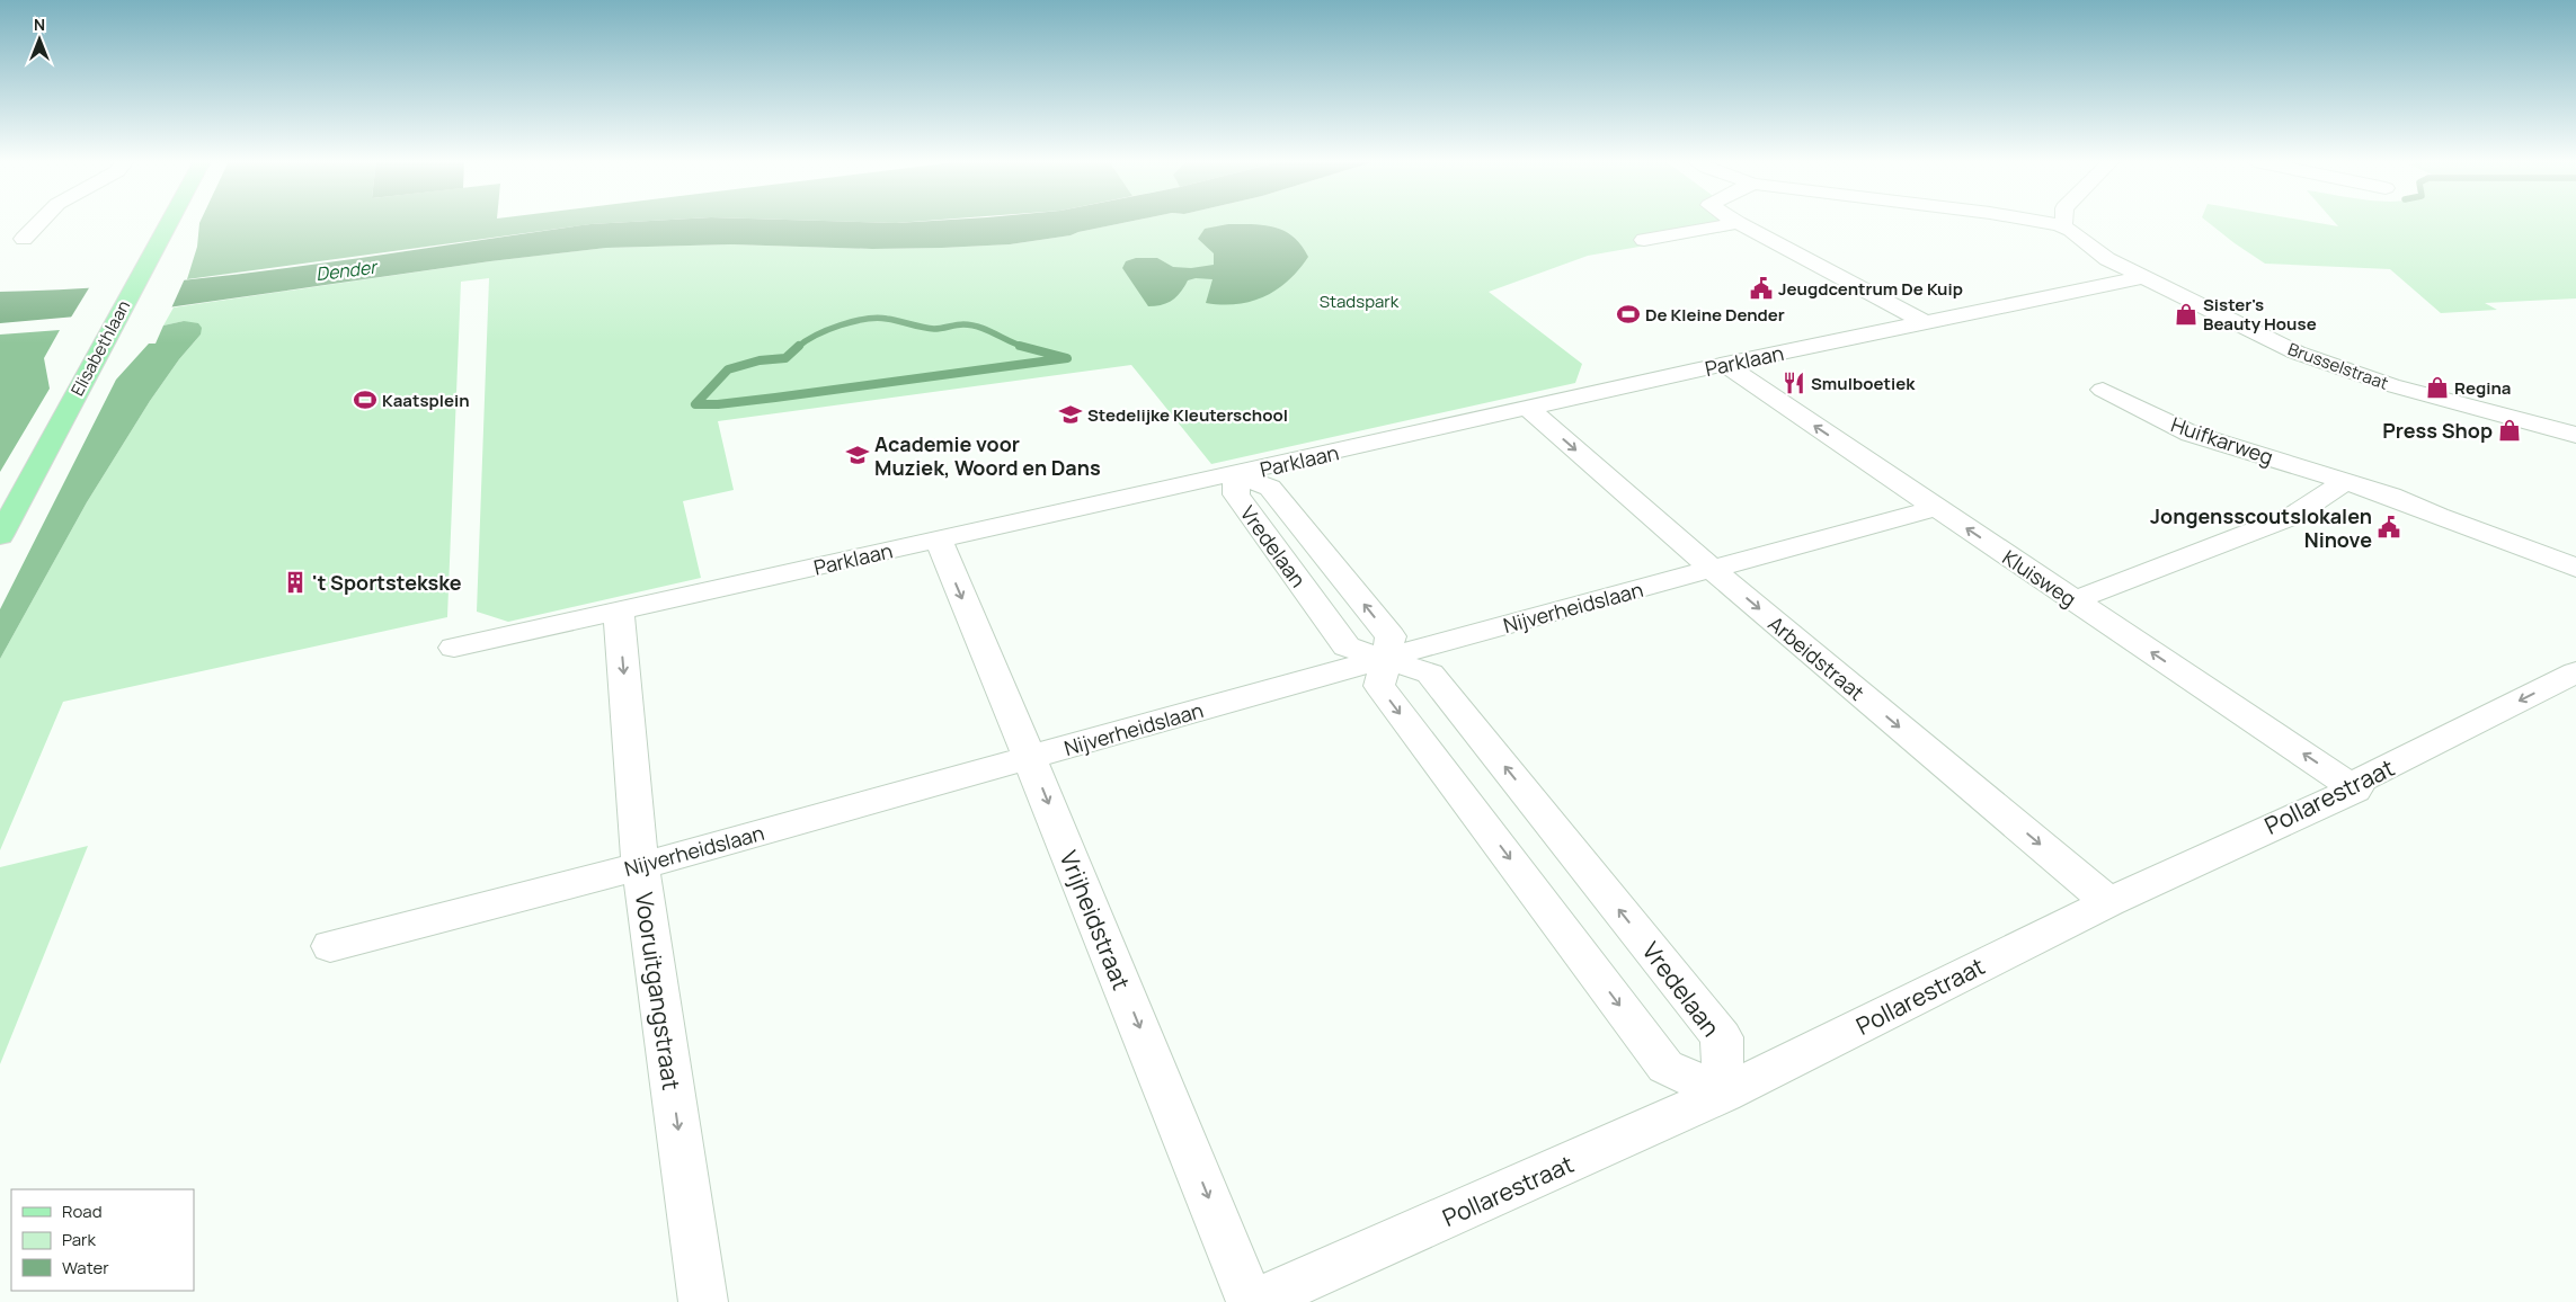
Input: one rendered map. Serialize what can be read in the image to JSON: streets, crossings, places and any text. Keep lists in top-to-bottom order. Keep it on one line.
{"streets":{"main road":["Elisabethlaan"],"street":["Parklaan","Brusselstraat","Huifkarweg","Vredelaan","Kluisweg","Nijverheidslaan","Arbeidstraat","Pollarestraat","Vrijheidstraat","Vooruitgangstraat"]},"crossings":[["Parklaan","Brusselstraat"],["Parklaan","Vredelaan"],["Parklaan","Kluisweg"],["Parklaan","Arbeidstraat"],["Parklaan","Vrijheidstraat"],["Parklaan","Vooruitgangstraat"],["Vredelaan","Nijverheidslaan"],["Vredelaan","Pollarestraat"],["Kluisweg","Nijverheidslaan"],["Kluisweg","Pollarestraat"],["Nijverheidslaan","Arbeidstraat"],["Nijverheidslaan","Vrijheidstraat"],["Nijverheidslaan","Vooruitgangstraat"],["Arbeidstraat","Pollarestraat"],["Pollarestraat","Vrijheidstraat"]],"one_way":["Kluisweg","Arbeidstraat","Vrijheidstraat","Vooruitgangstraat"],"water":["Dender"],"parks":["Stadspark"],"places":{"public building":["Jeugdcentrum De Kuip","Jongensscoutslokalen Ninove"],"sports":["De Kleine Dender","Kaatsplein"],"shop":["Sister's Beauty House","Regina","Press Shop"],"restaurant":["Smulboetiek"],"school or university":["Stedelijke Kleuterschool","Academie voor Muziek, Woord en Dans"],"building":["'t Sportstekske"]},"legend":["Road","Park","Water"],"north":"top"}
